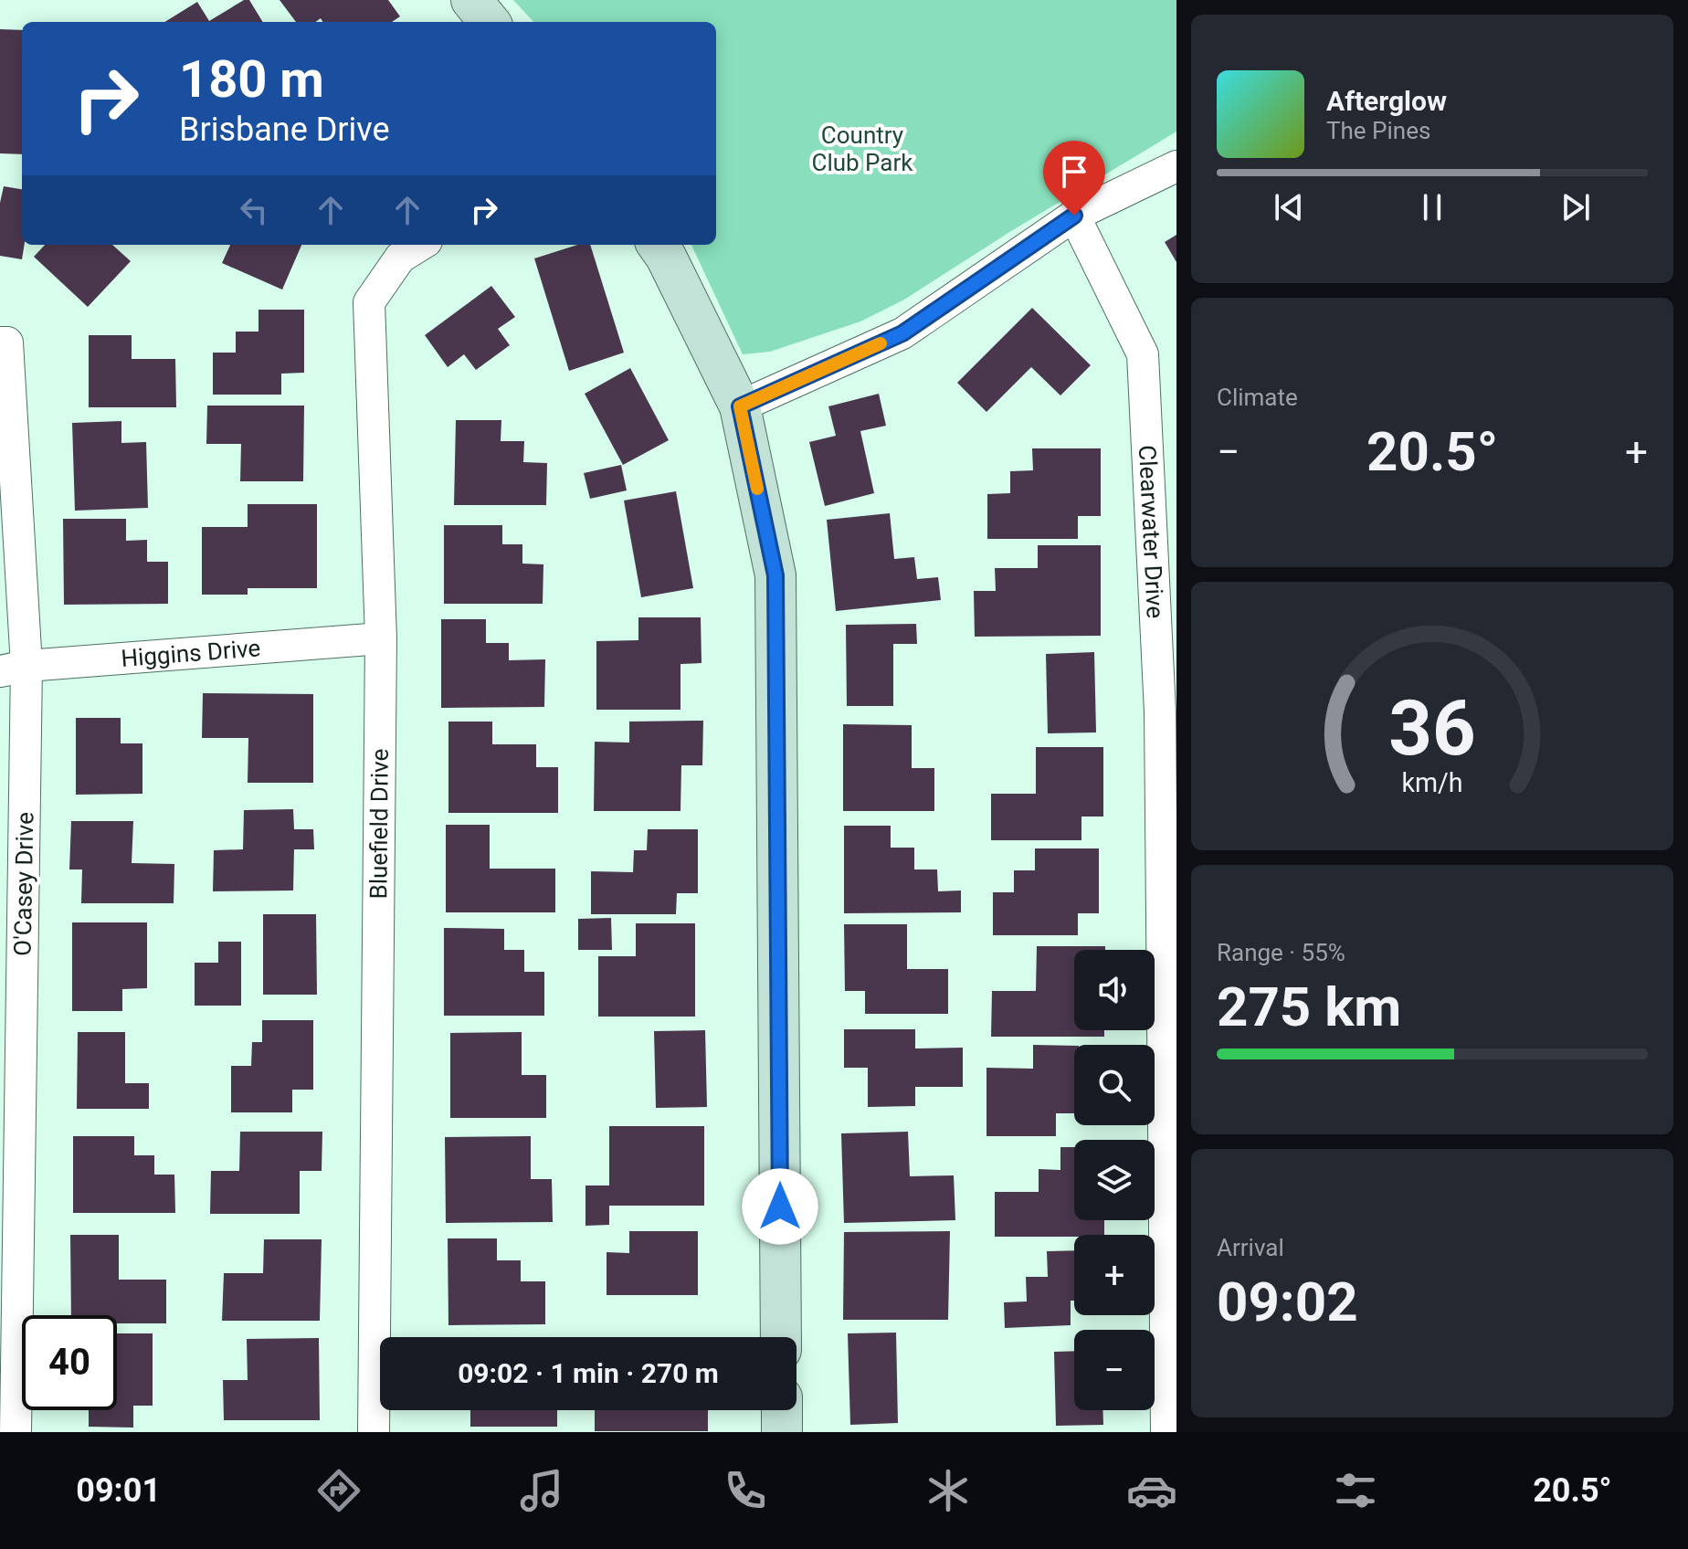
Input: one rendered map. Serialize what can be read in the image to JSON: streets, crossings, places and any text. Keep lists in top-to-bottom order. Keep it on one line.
{"streets":{"street":["Clearwater Drive","Higgins Drive","Bluefield Drive","O'Casey Drive"]},"crossings":[["Higgins Drive","Bluefield Drive"],["Higgins Drive","O'Casey Drive"]],"parks":["Country Club Park"],"page":{"turn":["180 m","Brisbane Drive"],"song":["Afterglow","The Pines"],"tile":["Climate",["Range · 55%","275 km"],["Arrival","09:02"]],"heat":["−","20.5°","+"],"map_buttons":["+","−"],"limit":"40","trip":"09:02 · 1 min · 270 m","tabs":["09:01","20.5°"],"gauge":["36","km/h"]}}
